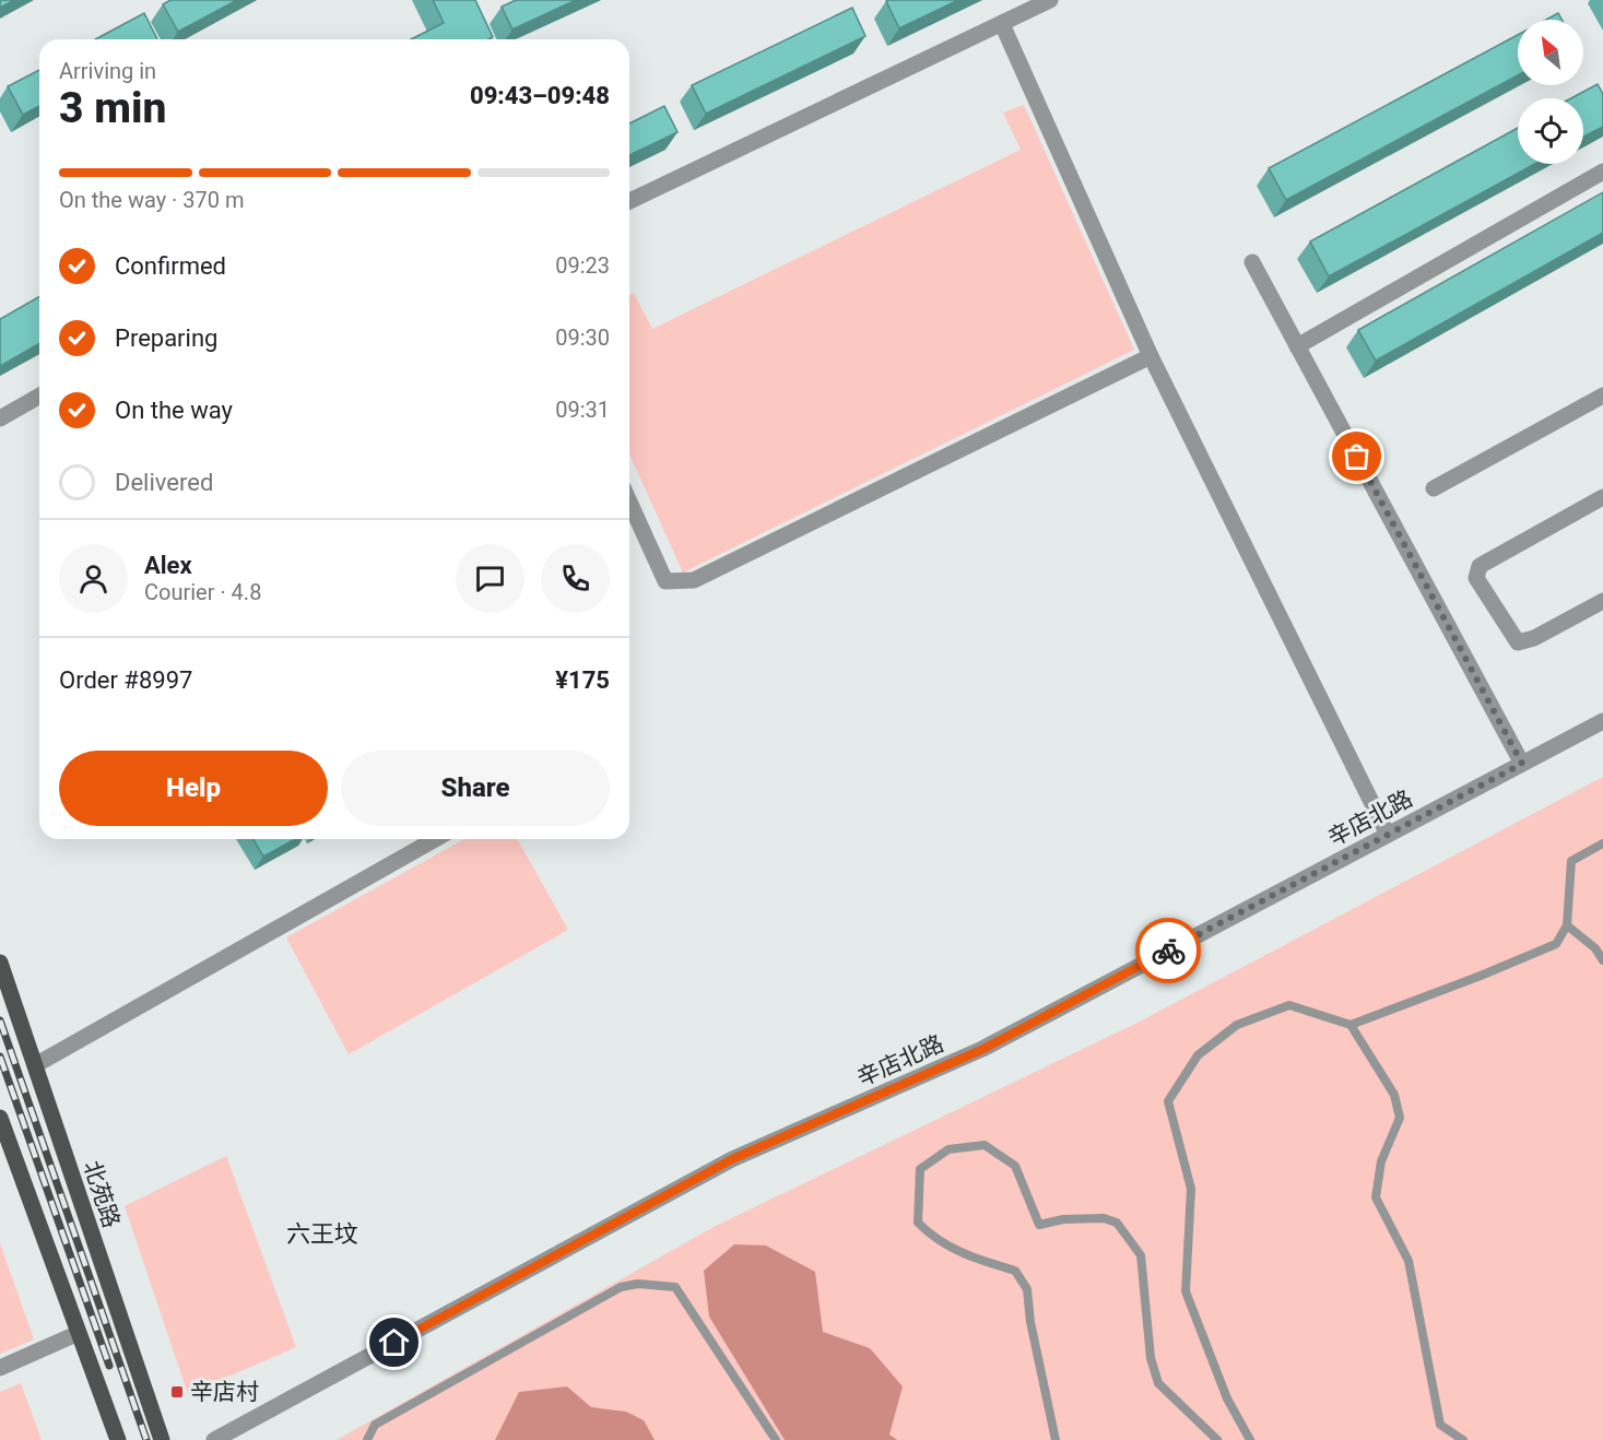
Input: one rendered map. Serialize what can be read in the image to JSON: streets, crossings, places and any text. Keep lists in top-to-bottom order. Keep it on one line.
{"streets":{"main road":["北苑路"],"street":["辛店北路"]},"districts":["六王坟"],"places":{"transit":["辛店村"]},"north":"top left","page":{"heading":["3 min","Arriving in","09:43–09:48"],"panel":["Alex","Courier · 4.8","Order #8997","¥175"],"bar":"On the way · 370 m","list":[["Confirmed","09:23"],["Preparing","09:30"],["On the way","09:31"],"Delivered"],"buttons":["Help","Share"]}}
